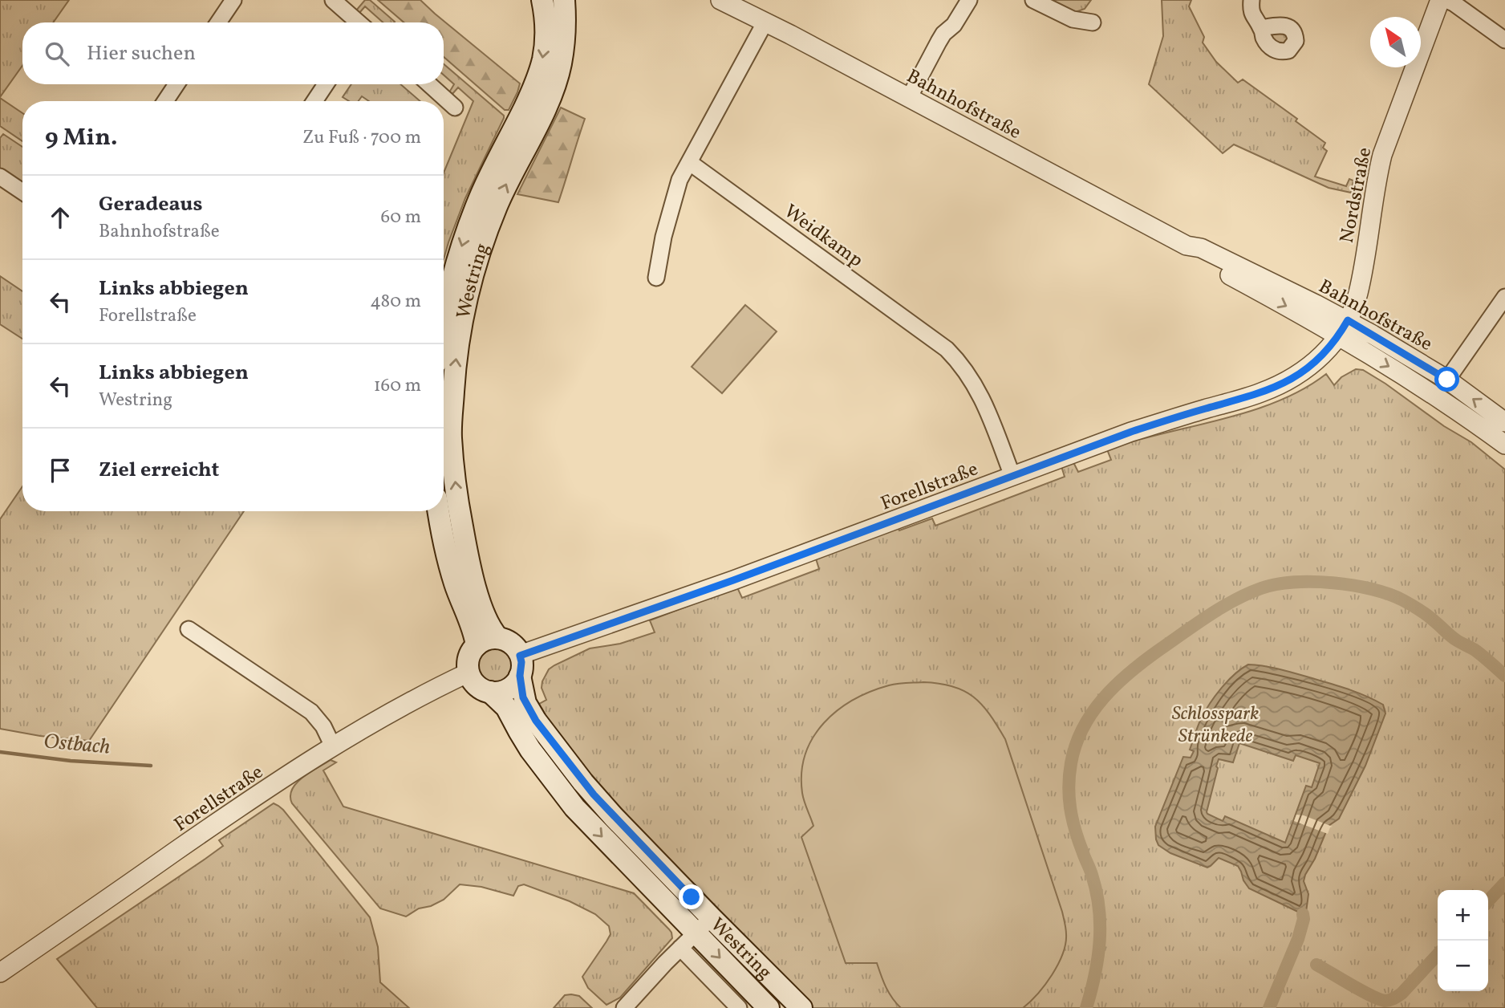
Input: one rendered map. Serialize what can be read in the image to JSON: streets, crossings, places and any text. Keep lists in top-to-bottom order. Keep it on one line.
{"streets":{"main road":["Westring"],"street":["Bahnhofstraße","Nordstraße","Weidkamp","Forellstraße"]},"crossings":[["Bahnhofstraße","Nordstraße"],["Bahnhofstraße","Forellstraße"],["Nordstraße","Forellstraße"],["Weidkamp","Forellstraße"],["Westring","Forellstraße"]],"water":["Ostbach"],"parks":["Schlosspark Strünkede"],"north":"top left","page":{"search":"Hier suchen","heading":["9 Min.","Zu Fuß · 700 m"],"list":[["Geradeaus","Bahnhofstraße","60 m"],["Links abbiegen","Forellstraße","480 m"],["Links abbiegen","Westring","160 m"],"Ziel erreicht"],"map_buttons":["+","−"]}}
